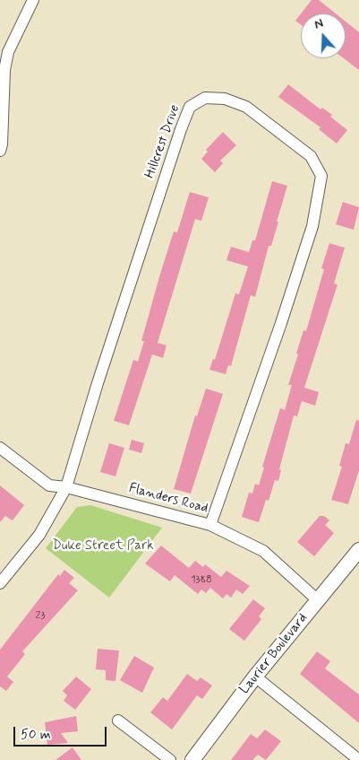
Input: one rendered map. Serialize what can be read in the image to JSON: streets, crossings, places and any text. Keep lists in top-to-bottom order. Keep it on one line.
{"streets":{"street":["Hillcrest Drive","Flanders Road","Laurier Boulevard"]},"crossings":[["Hillcrest Drive","Flanders Road"],["Flanders Road","Laurier Boulevard"]],"parks":["Duke Street Park"],"house_numbers":["1388","23"],"scale_bar":"50 m","north":"top"}
